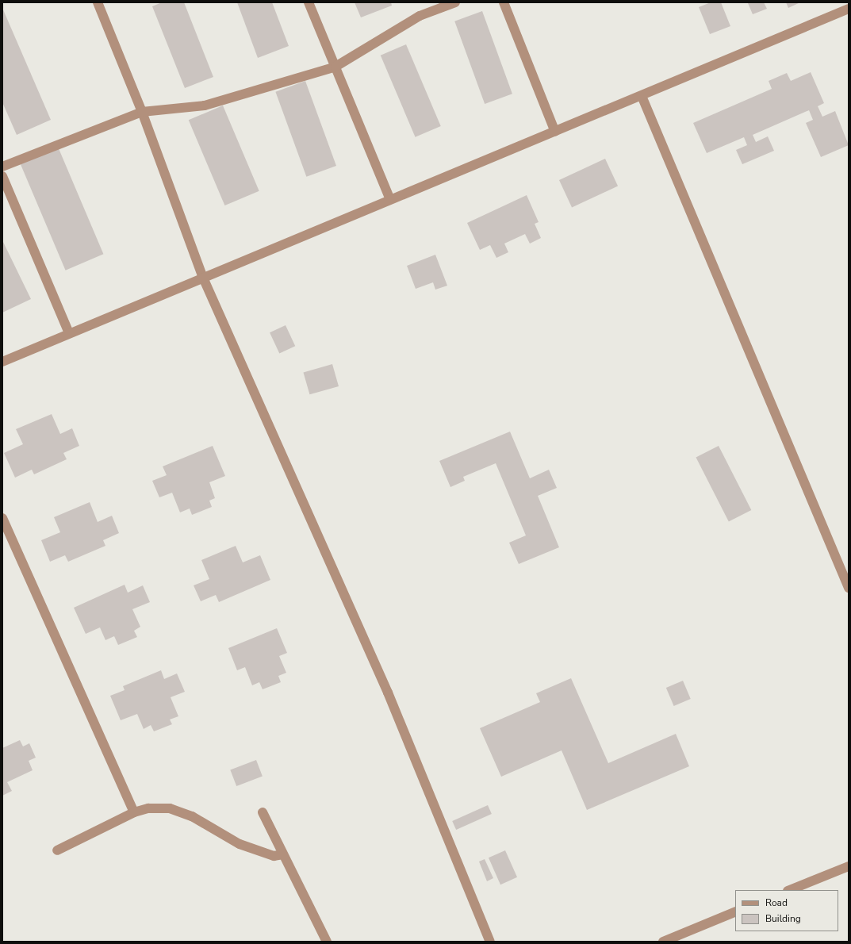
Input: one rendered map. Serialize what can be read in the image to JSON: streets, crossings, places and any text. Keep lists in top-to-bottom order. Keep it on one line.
{"legend":["Road","Building"]}
